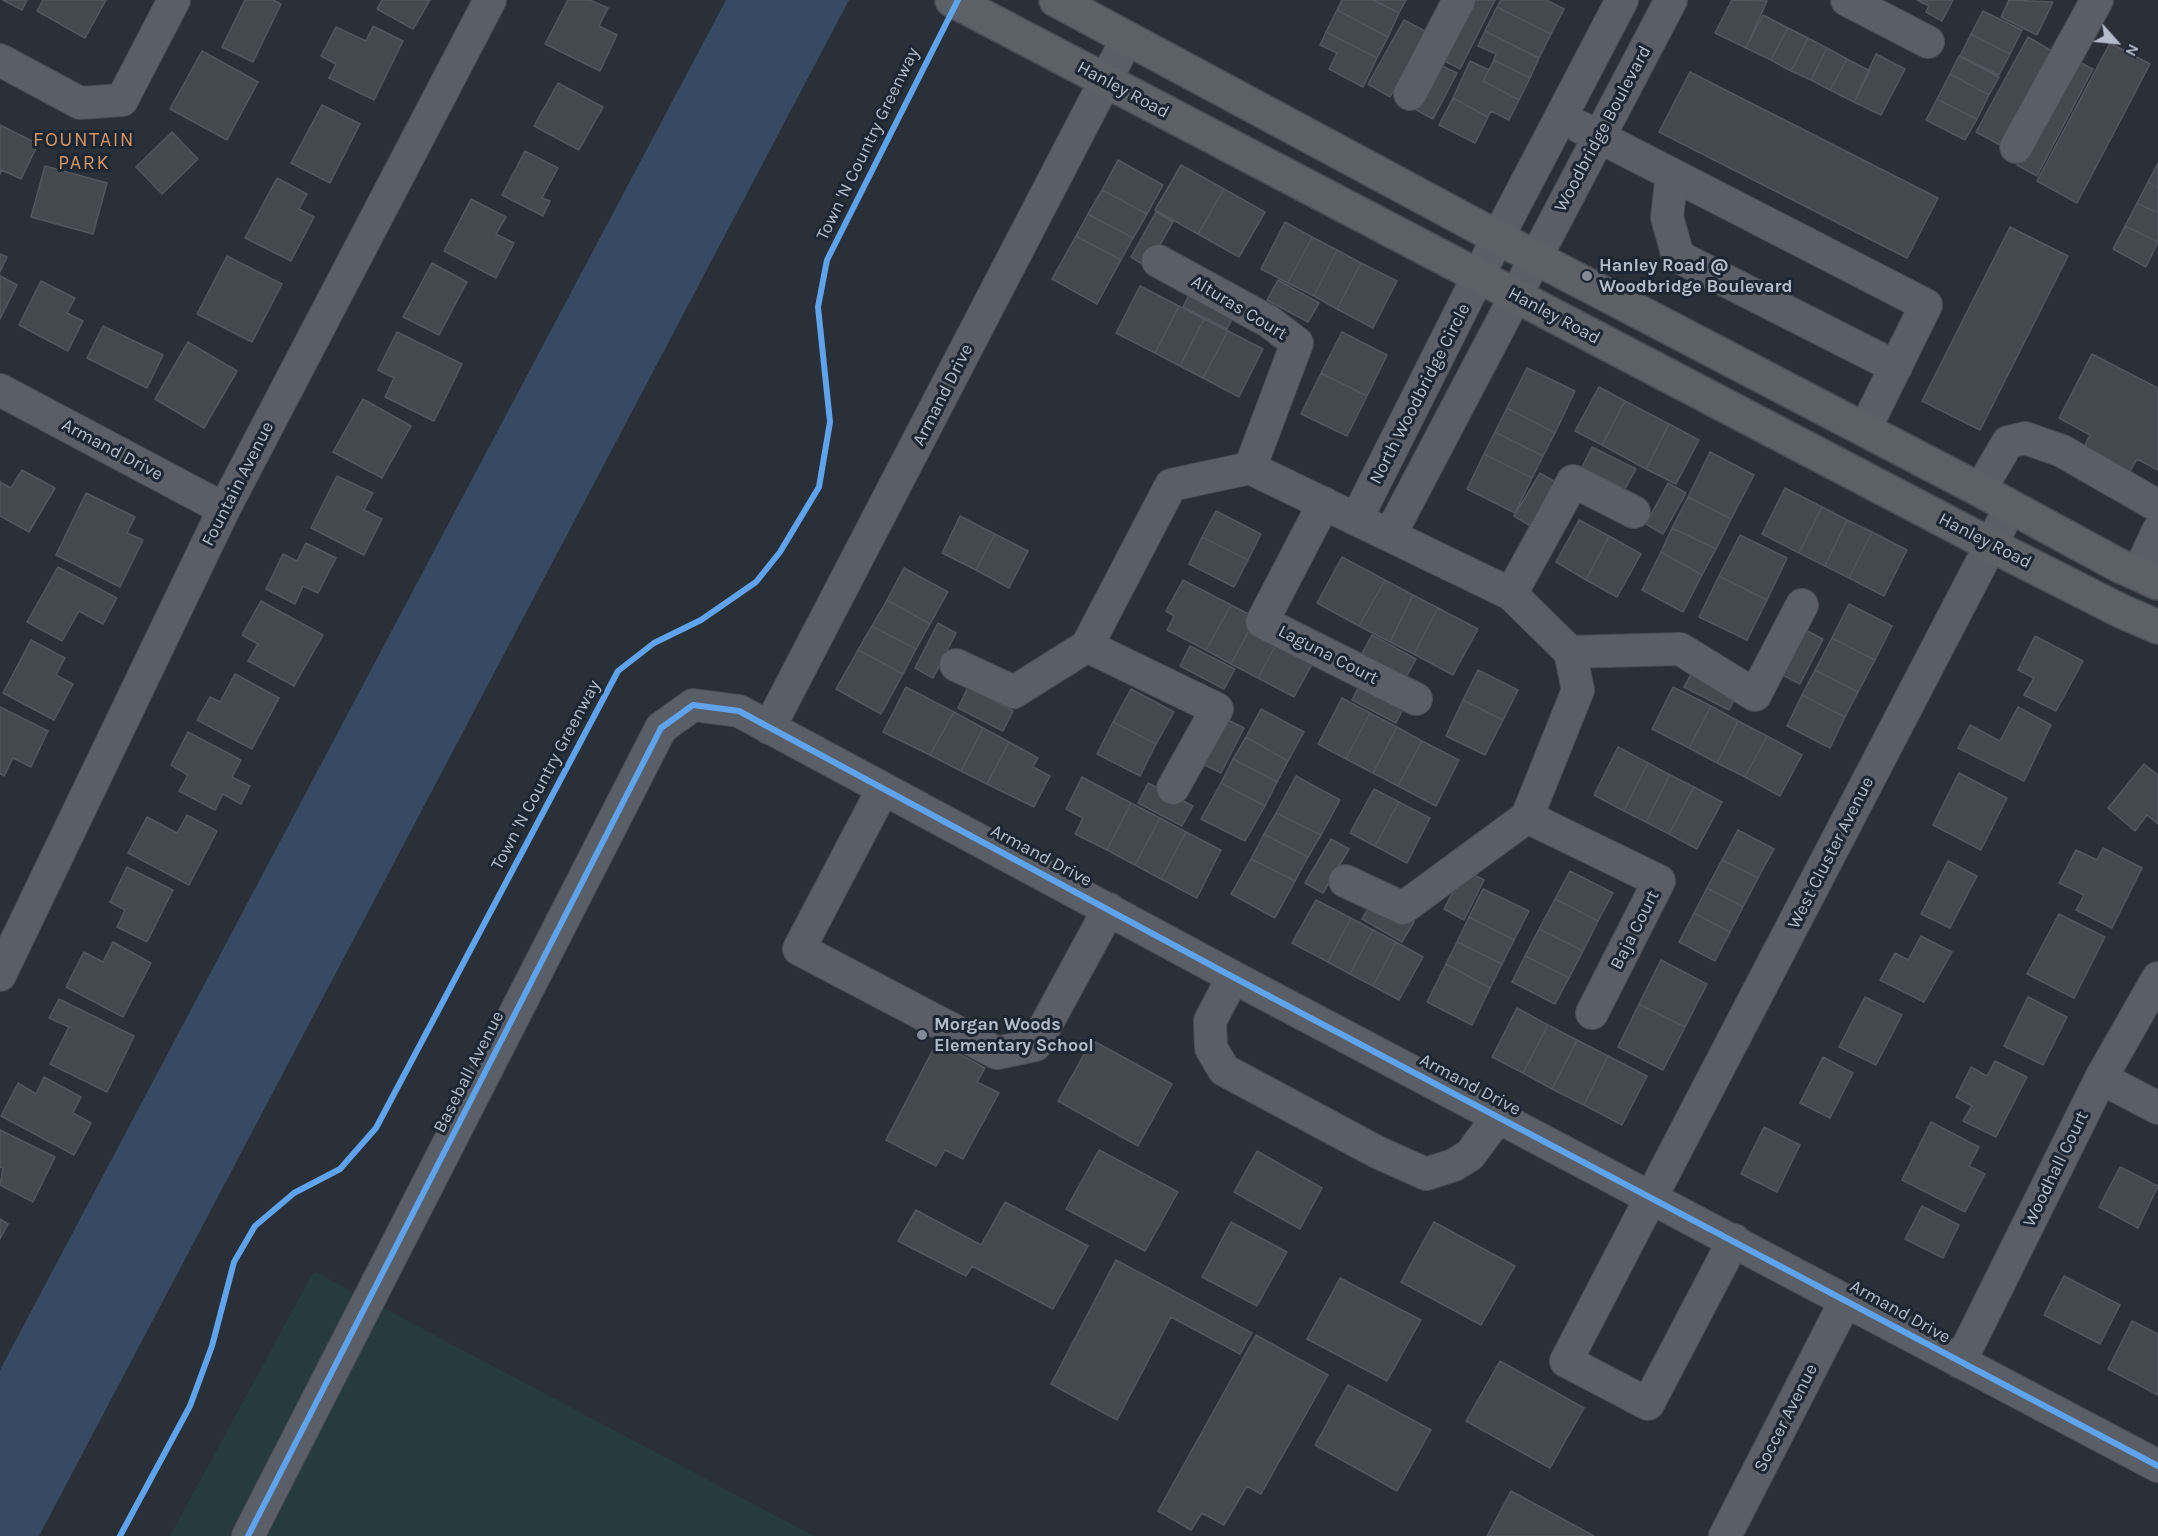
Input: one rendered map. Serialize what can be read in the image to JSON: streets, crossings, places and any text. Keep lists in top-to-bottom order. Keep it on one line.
{"streets":{"main road":["Hanley Road"],"street":["Woodbridge Boulevard","Alturas Court","North Woodbridge Circle","Armand Drive","Fountain Avenue","Laguna Court","West Cluster Avenue","Baja Court","Baseball Avenue","Woodhall Court","Soccer Avenue"],"cycle path":["Town 'N Country Greenway"]},"crossings":[["Hanley Road","North Woodbridge Circle"],["Hanley Road","Armand Drive"],["Hanley Road","West Cluster Avenue"],["Woodbridge Boulevard","North Woodbridge Circle"],["North Woodbridge Circle","Laguna Court"],["Armand Drive","Fountain Avenue"],["Armand Drive","West Cluster Avenue"],["Armand Drive","Baseball Avenue"],["Armand Drive","Woodhall Court"],["Armand Drive","Soccer Avenue"]],"districts":["FOUNTAIN PARK"],"places":["Hanley Road @ Woodbridge Boulevard","Morgan Woods Elementary School"],"north":"bottom right"}
